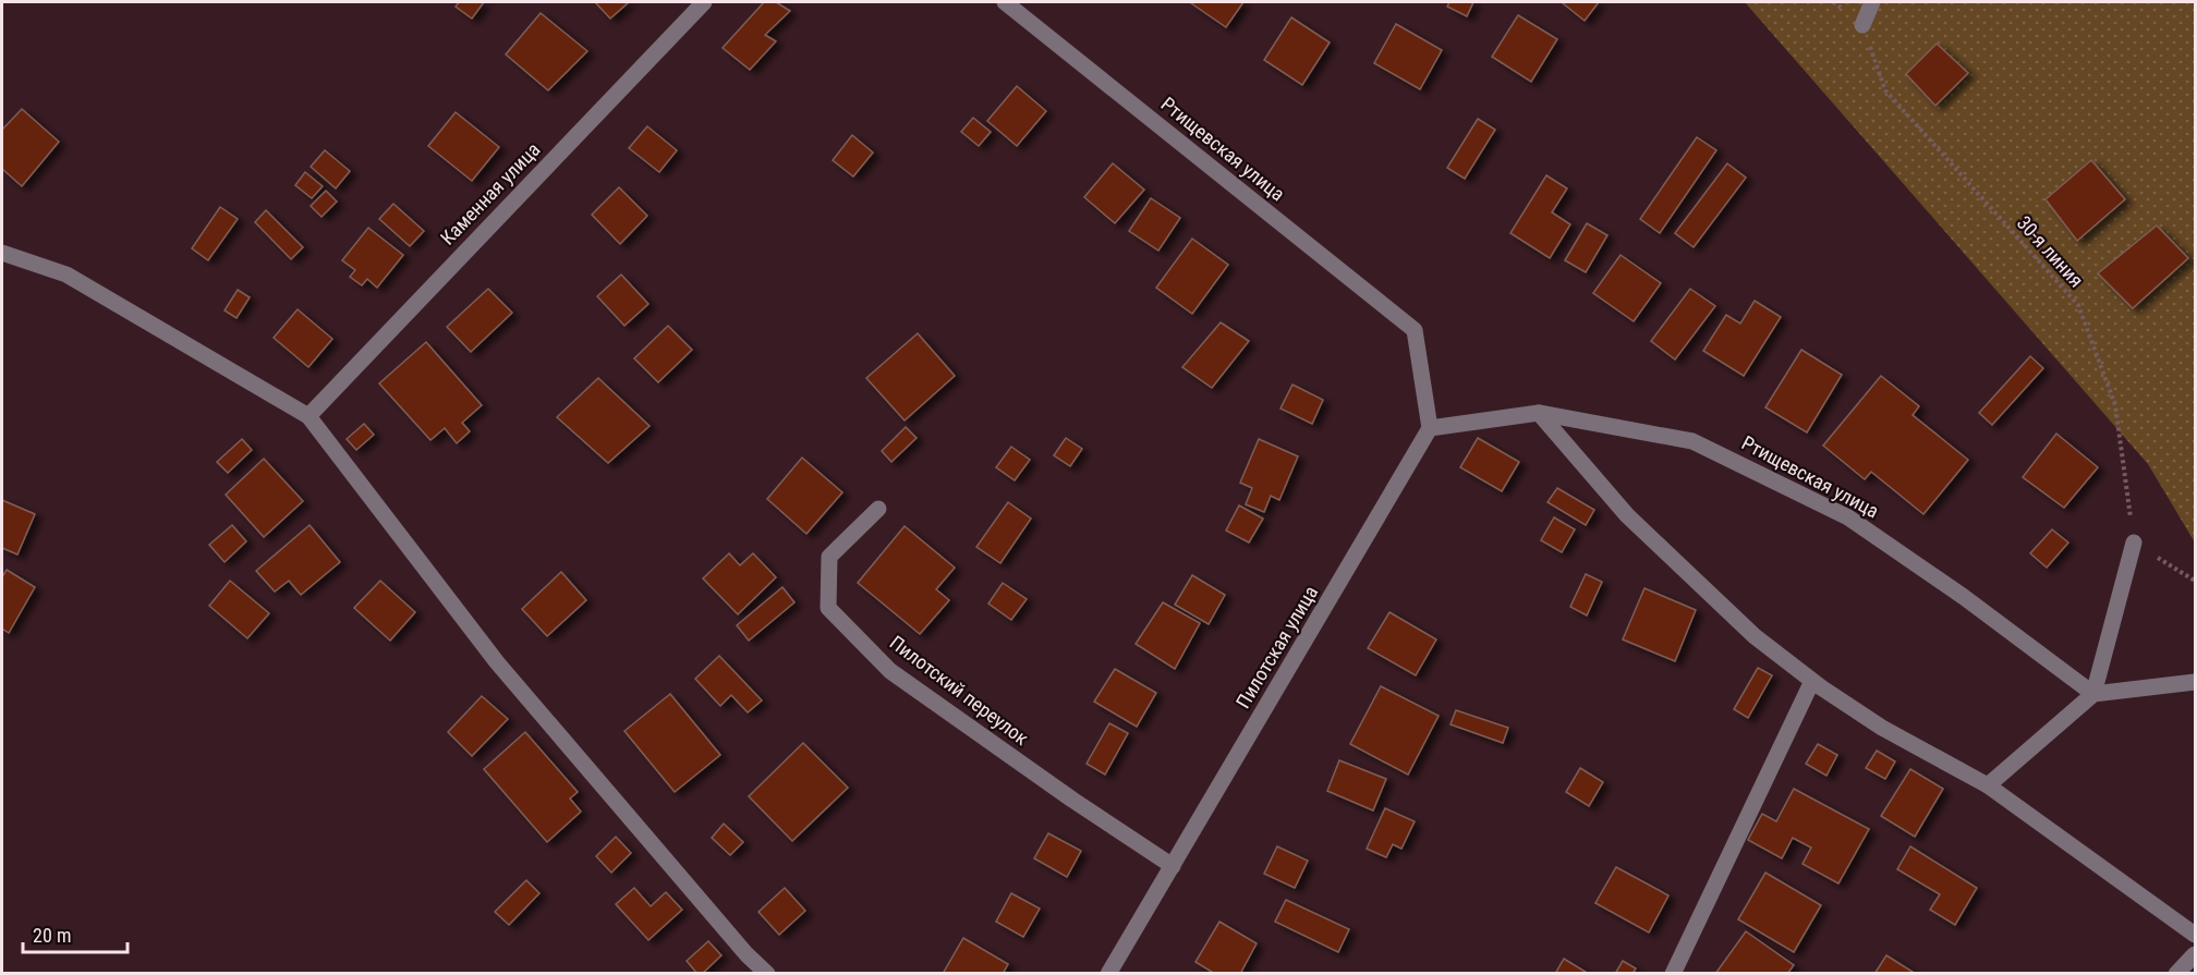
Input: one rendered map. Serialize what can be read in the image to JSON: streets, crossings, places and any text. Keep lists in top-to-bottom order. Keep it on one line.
{"streets":{"street":["Ртищевская улица","Каменная улица","Пилотская улица","Пилотский переулок"],"path":["30-я линия"]},"crossings":[["Ртищевская улица","Пилотская улица"],["Пилотская улица","Пилотский переулок"]],"scale_bar":"20 m"}
